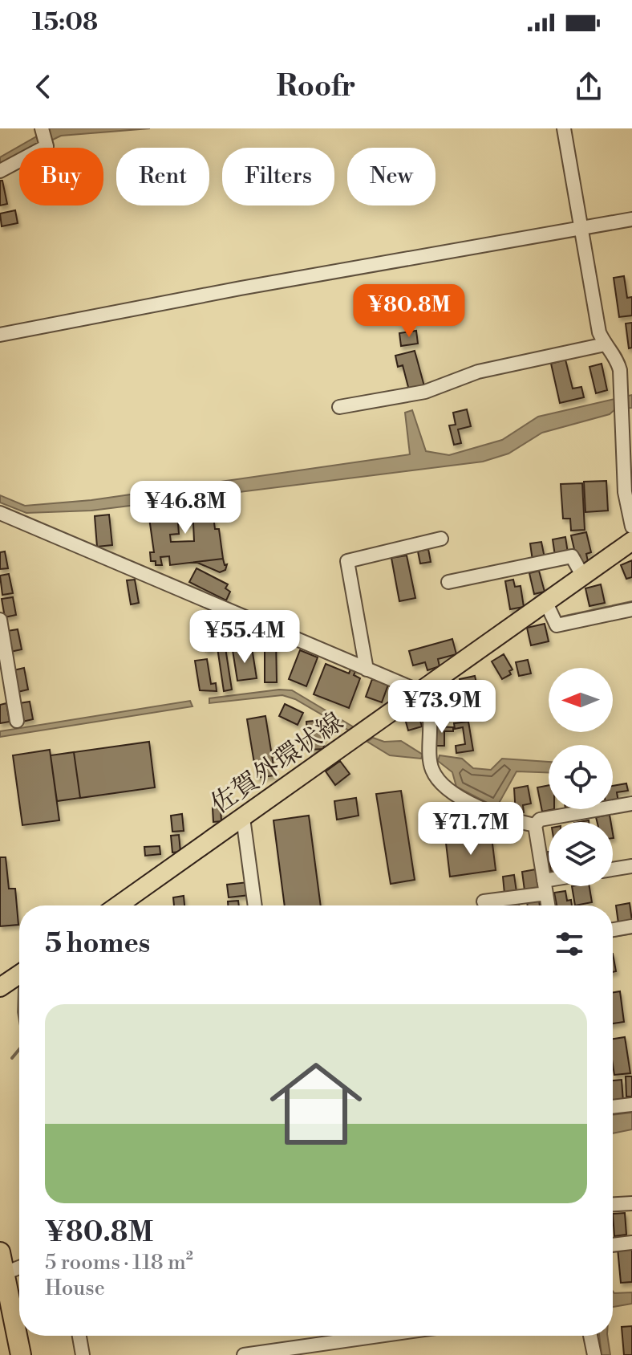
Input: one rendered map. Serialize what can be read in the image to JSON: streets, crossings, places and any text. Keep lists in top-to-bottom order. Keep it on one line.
{"streets":{"main road":["佐賀外環状線"]},"north":"left","page":{"status":"15:08","header":"Roofr","chip":["Buy","Rent","Filters","New"],"price":["¥80.8M","¥46.8M","¥55.4M","¥73.9M","¥71.7M"],"heading":"5 homes","list":[{"name":"¥80.8M","note":"5 rooms · 118 m² · House"}]}}
